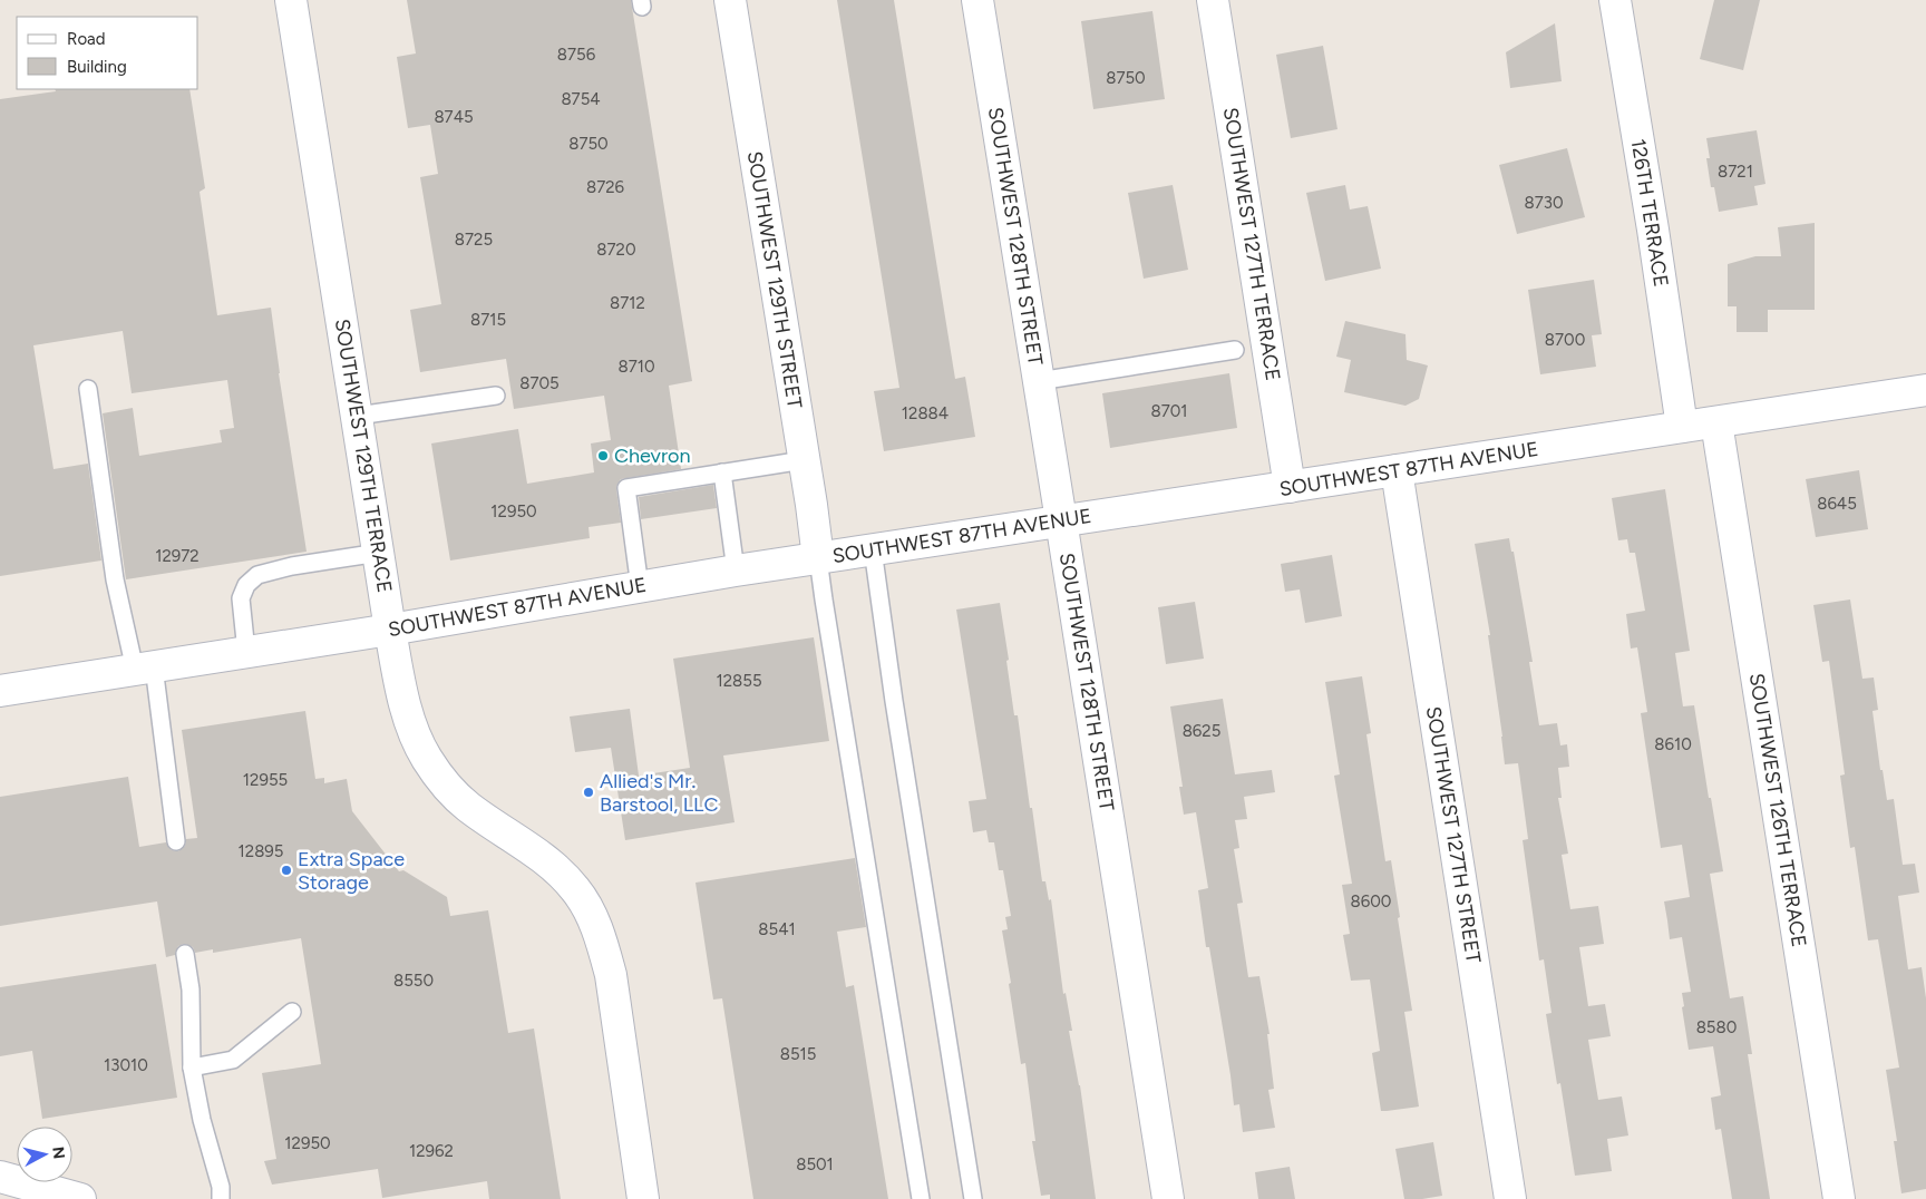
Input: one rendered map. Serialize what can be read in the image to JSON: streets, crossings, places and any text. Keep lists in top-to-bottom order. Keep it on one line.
{"streets":{"street":["126TH TERRACE","SOUTHWEST 128TH STREET","SOUTHWEST 127TH TERRACE","SOUTHWEST 129TH STREET","SOUTHWEST 129TH TERRACE","SOUTHWEST 87TH AVENUE","SOUTHWEST 126TH TERRACE","SOUTHWEST 127TH STREET"]},"crossings":[["126TH TERRACE","SOUTHWEST 87TH AVENUE"],["SOUTHWEST 128TH STREET","SOUTHWEST 87TH AVENUE"],["SOUTHWEST 127TH TERRACE","SOUTHWEST 87TH AVENUE"],["SOUTHWEST 129TH STREET","SOUTHWEST 87TH AVENUE"],["SOUTHWEST 129TH TERRACE","SOUTHWEST 87TH AVENUE"],["SOUTHWEST 87TH AVENUE","SOUTHWEST 126TH TERRACE"],["SOUTHWEST 87TH AVENUE","SOUTHWEST 127TH STREET"]],"places":["Chevron","Allied's Mr. Barstool, LLC","Extra Space Storage"],"house_numbers":["8756","8750","8754","8745","8750","8721","8726","8730","8725","8720","8712","8715","8700","8710","8705","8701","12884","8645","12950","12972","12855","8625","8610","12955","12895","8600","8541","8550","8580","8515","13010","12950","12962","8501"],"legend":["Road","Building"],"north":"right"}
